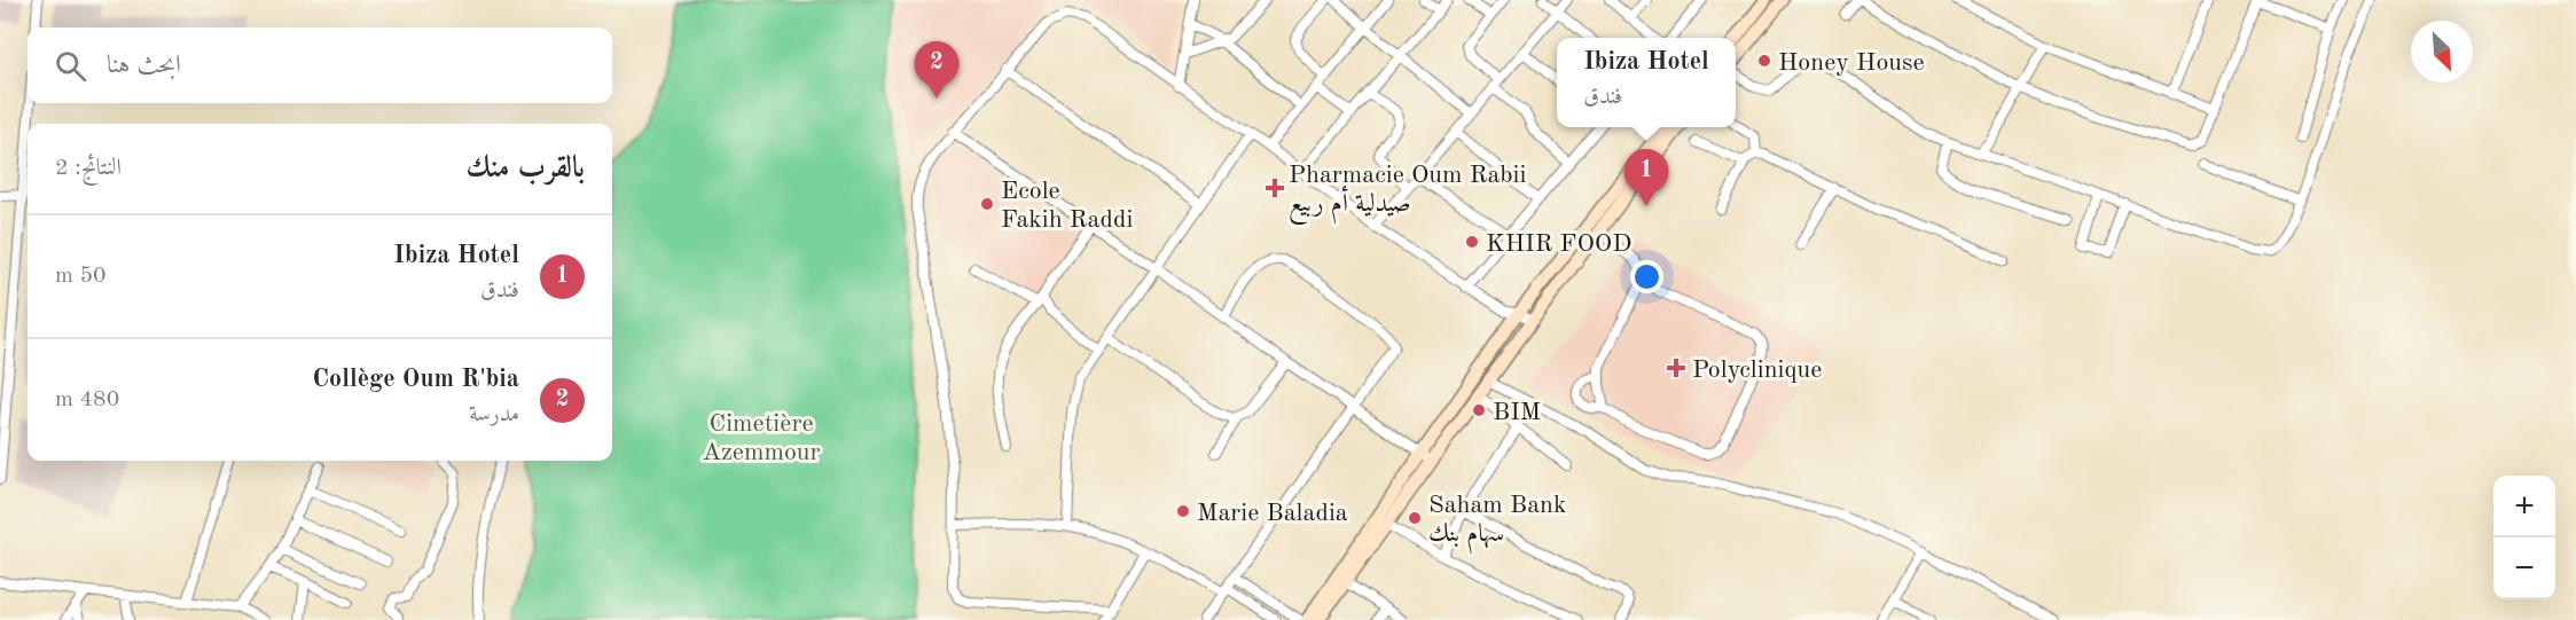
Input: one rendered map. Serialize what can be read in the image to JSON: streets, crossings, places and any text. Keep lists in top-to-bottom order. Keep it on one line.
{"parks":["Cimetière Azemmour"],"places":{"other":["Honey House","Ecole Fakih Raddi","KHIR FOOD","BIM","Marie Baladia","Saham Bank سهام بنك"],"health":["Pharmacie Oum Rabii صيدلية أم ربيع","Polyclinique"]},"north":"bottom right","page":{"search":"ابحث هنا","popup":["Ibiza Hotel","فندق"],"pins":["2","1"],"heading":["بالقرب منك","النتائج: 2"],"list":[{"mark":"1","name":"Ibiza Hotel","note":"فندق","value":"50 m"},{"mark":"2","name":"Collège Oum R'bia","note":"مدرسة","value":"480 m"}],"map_buttons":["+","−"]}}
